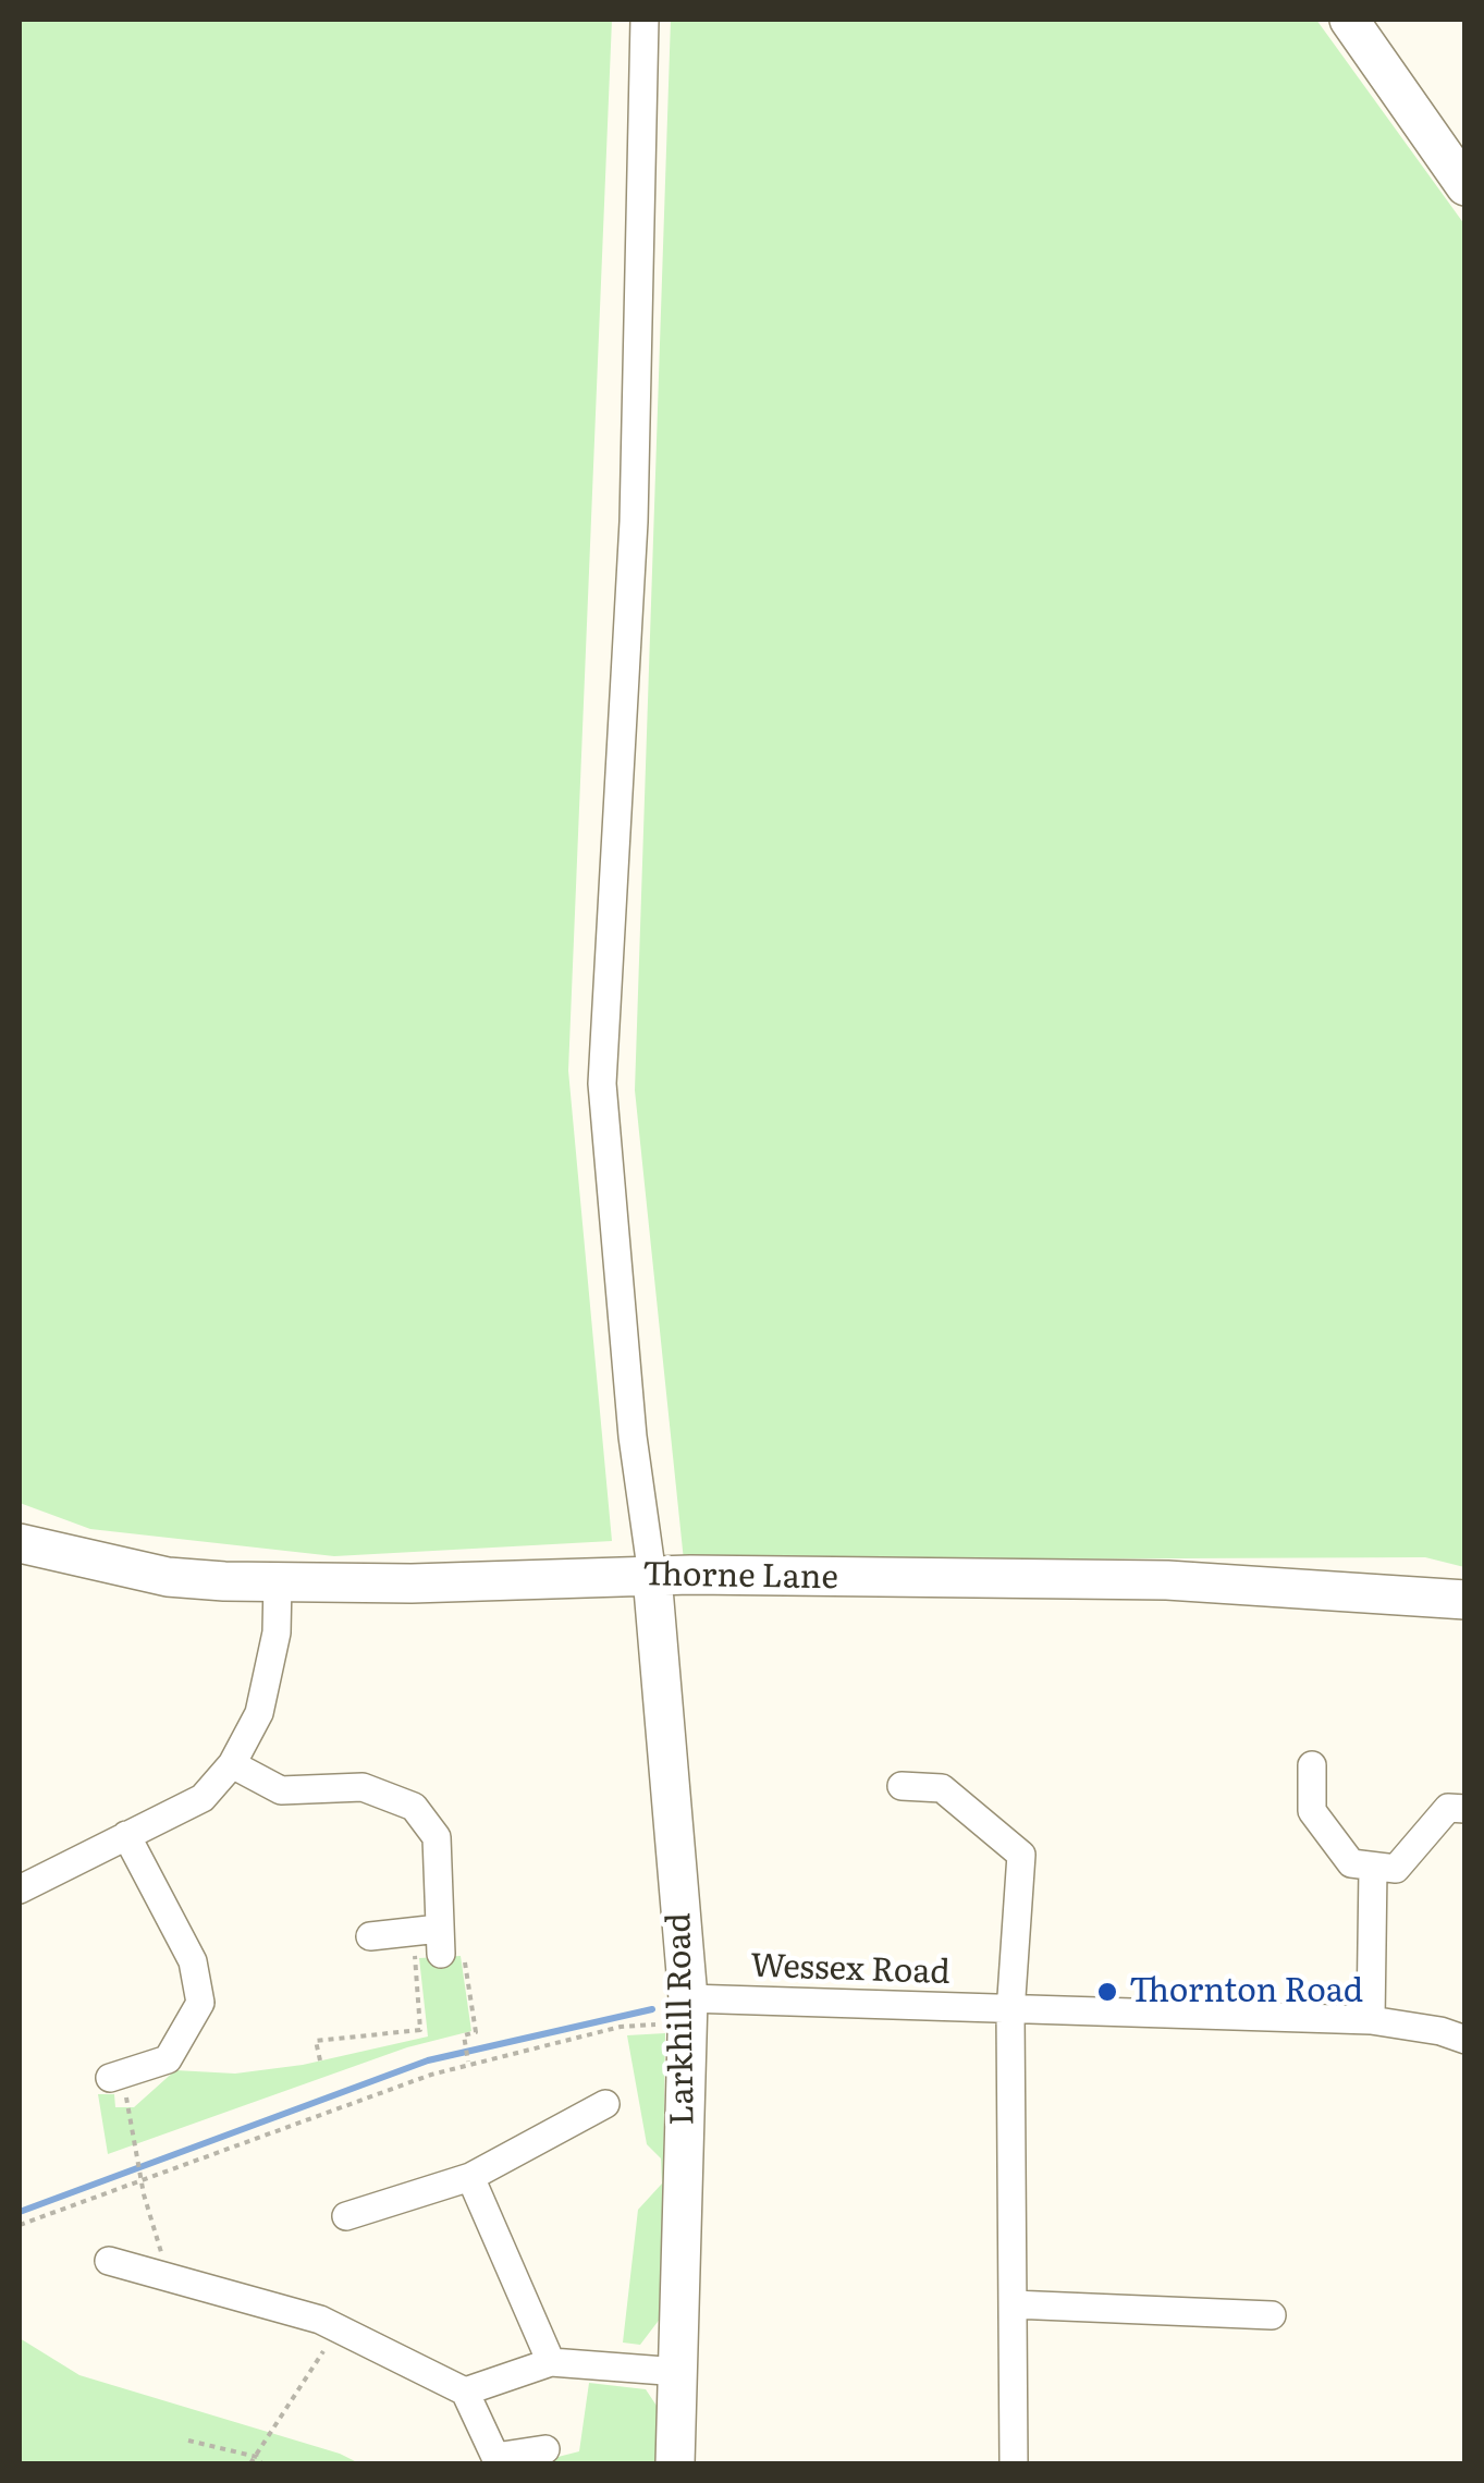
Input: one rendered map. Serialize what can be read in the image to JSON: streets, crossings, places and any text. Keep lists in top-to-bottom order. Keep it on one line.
{"streets":{"street":["Thorne Lane","Wessex Road","Larkhill Road"]},"crossings":[["Thorne Lane","Larkhill Road"],["Wessex Road","Larkhill Road"]],"places":["Thornton Road"]}
